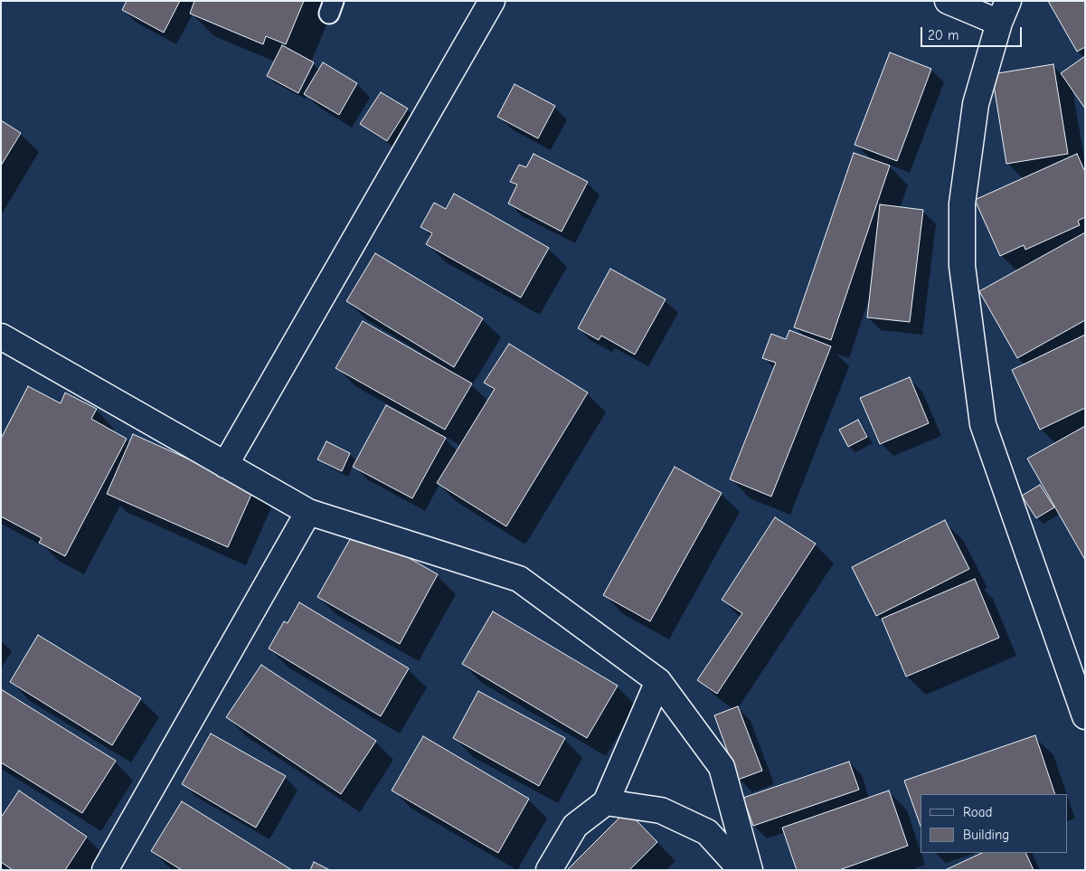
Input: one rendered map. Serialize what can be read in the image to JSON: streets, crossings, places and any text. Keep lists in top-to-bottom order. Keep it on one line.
{"legend":["Road","Building"],"scale_bar":"20 m"}
